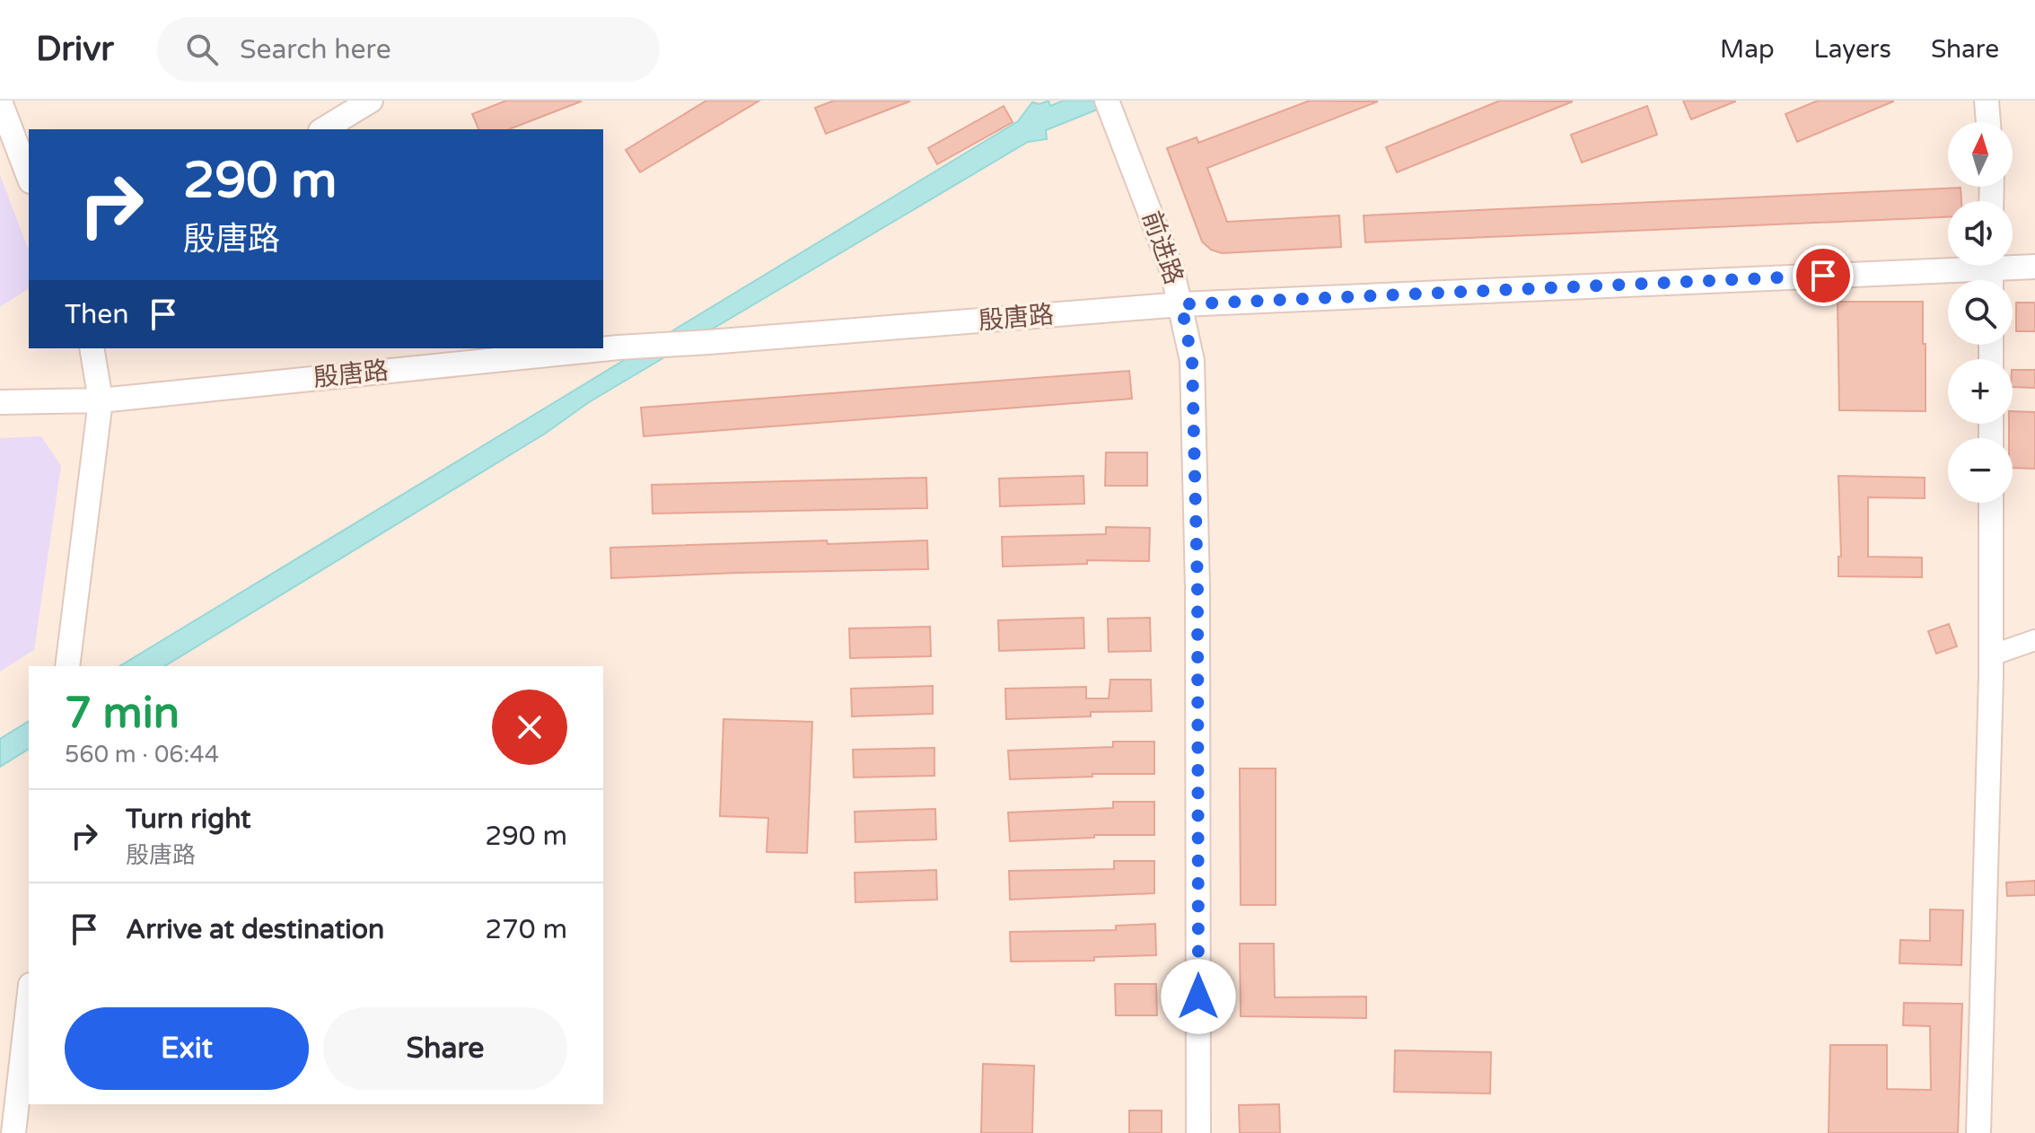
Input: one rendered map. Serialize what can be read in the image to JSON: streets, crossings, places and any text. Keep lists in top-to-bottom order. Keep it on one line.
{"streets":{"street":["前进路","殷唐路"]},"crossings":[["前进路","殷唐路"]],"north":"top","page":{"header":"Drivr","search":"Search here","nav":["Map","Layers","Share"],"map_buttons":["+","−"],"turn":["290 m","殷唐路"],"then":"Then","heading":["7 min","560 m · 06:44"],"list":[{"name":"Turn right","note":"殷唐路","value":"290 m"},{"name":"Arrive at destination","value":"270 m"}],"buttons":["Exit","Share"]}}
